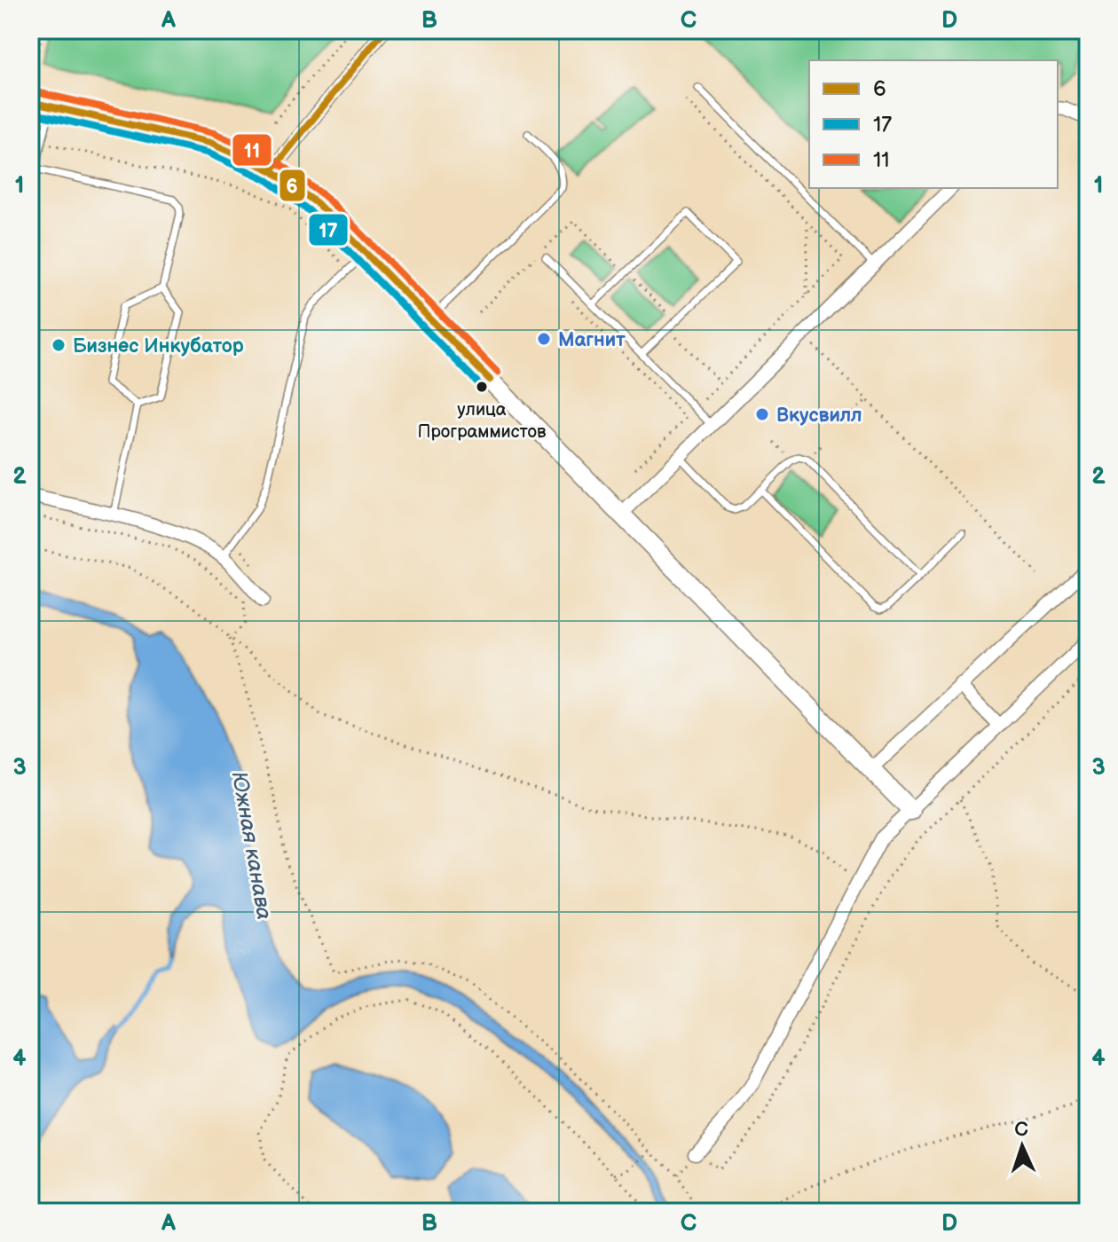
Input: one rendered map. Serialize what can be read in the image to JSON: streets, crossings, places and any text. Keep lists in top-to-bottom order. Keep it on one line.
{"water":["Южная канава"],"places":["Магнит","Бизнес Инкубатор","улица Программистов","Вкусвилл"],"lines":["transit line 6","transit line 11","transit line 17"],"legend":["6","17","11"],"north":"top","grid":{"columns":["A","B","C","D"],"rows":["1","2","3","4"]}}
